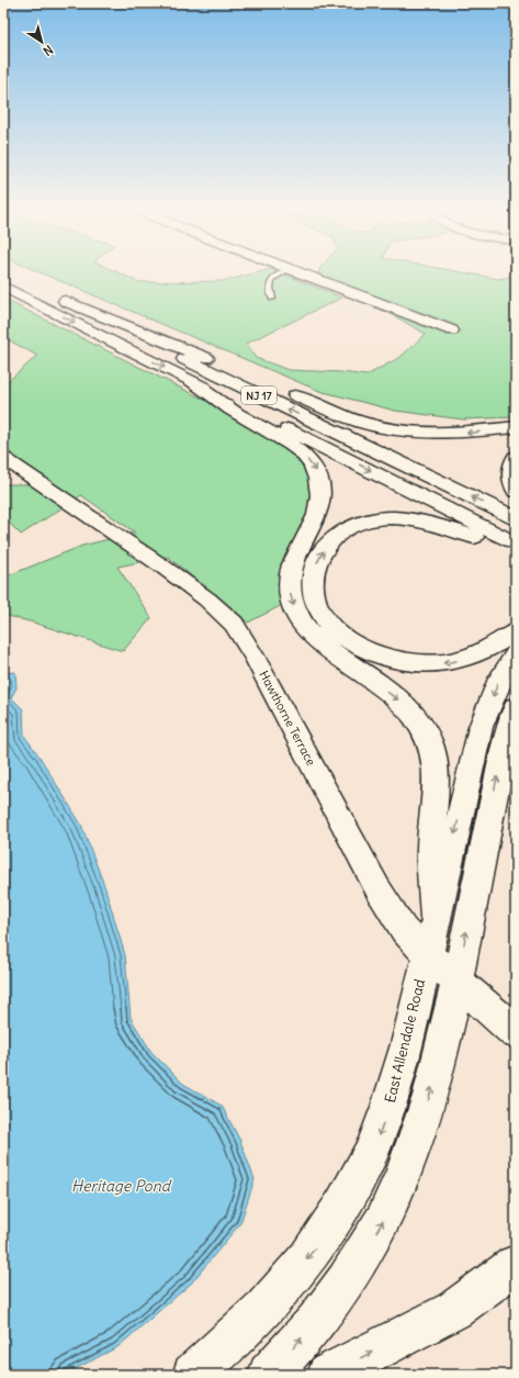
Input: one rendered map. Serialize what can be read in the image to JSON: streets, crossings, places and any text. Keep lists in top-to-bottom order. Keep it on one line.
{"streets":{"main road":["NJ 17","Hawthorne Terrace","East Allendale Road"]},"crossings":[["Hawthorne Terrace","East Allendale Road"]],"water":["Heritage Pond"],"north":"bottom right"}
